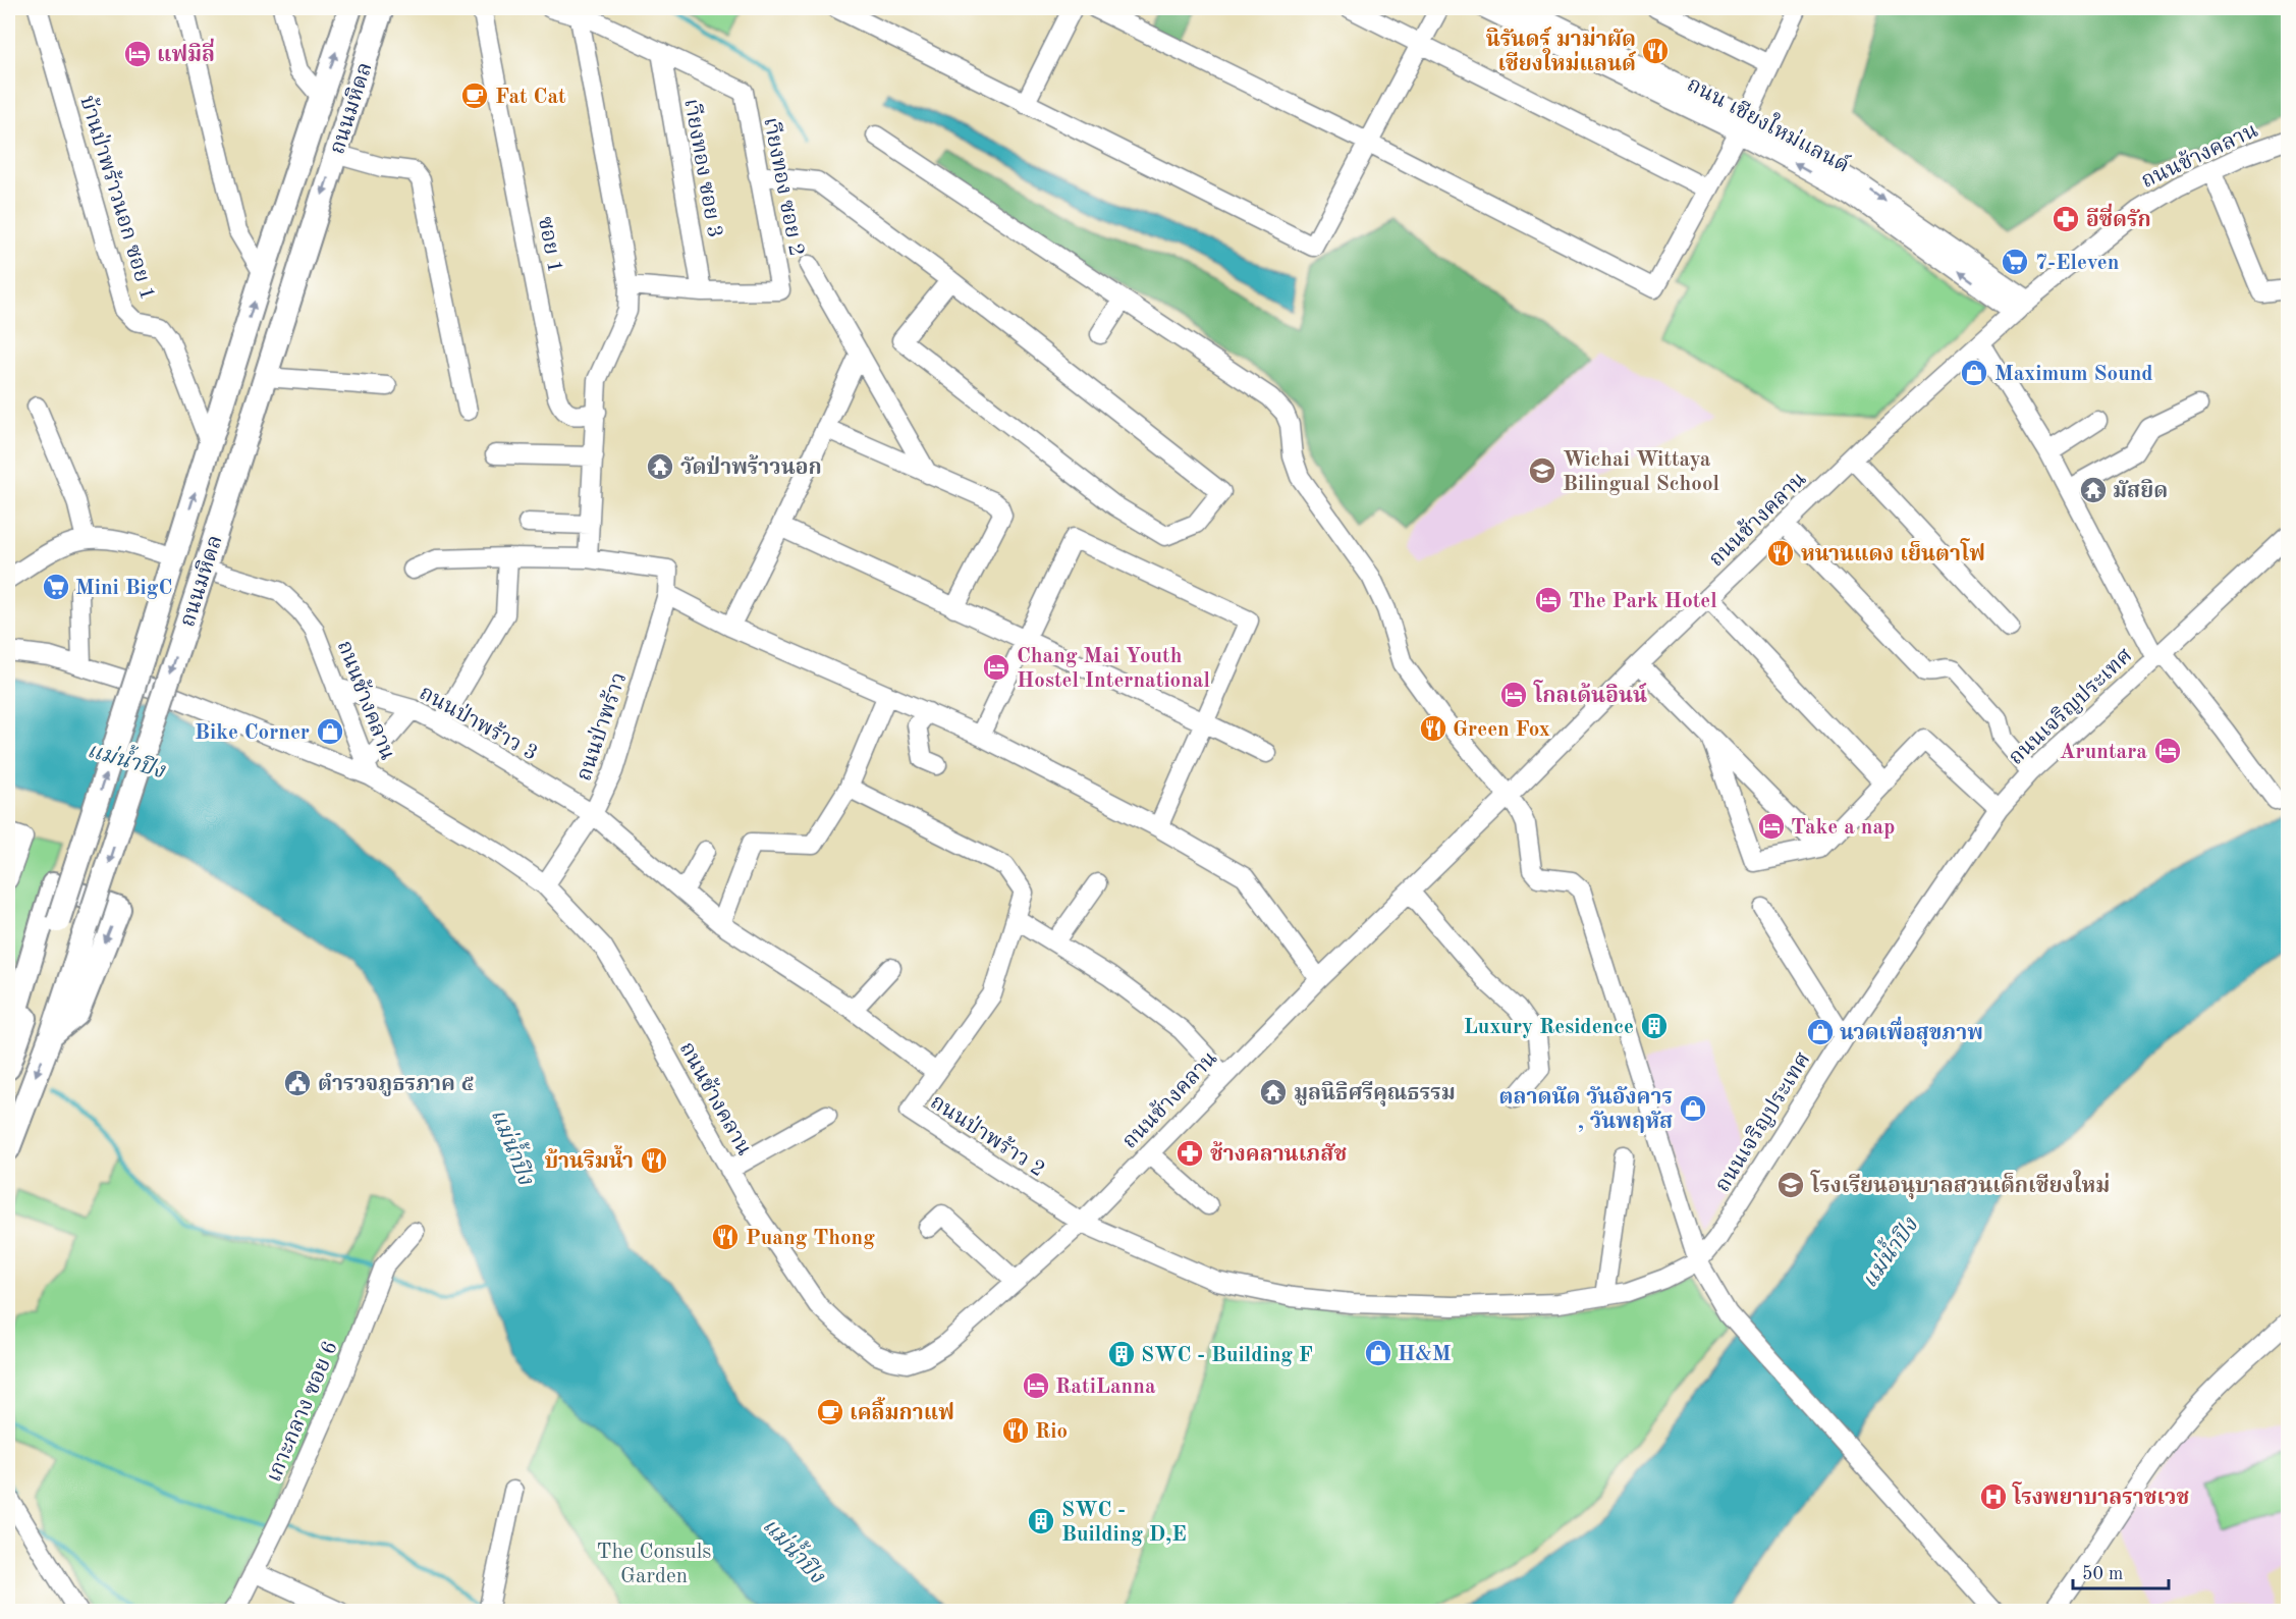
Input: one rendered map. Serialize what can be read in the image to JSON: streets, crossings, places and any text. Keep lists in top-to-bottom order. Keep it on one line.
{"streets":{"main road":["ถนนมหิดล"],"street":["ถนน เชียงใหม่แลนด์","ถนนช้างคลาน","เาียงทอง ซอย 3","เาียงทอง ซอย 2","บ้านป่าพร้าวนอก ซอย 1","ซอย 1","ถนนเจริญประเทศ","ถนนป่าพร้าว 3","ถนนป่าพร้าว","ถนนป่าพร้าว 2","เกาะกลาง ซอย 6"]},"crossings":[["ถนนมหิดล","ถนนช้างคลาน"],["ถนนมหิดล","บ้านป่าพร้าวนอก ซอย 1"],["ถนน เชียงใหม่แลนด์","ถนนช้างคลาน"],["ถนนช้างคลาน","ถนนเจริญประเทศ"],["ถนนช้างคลาน","ถนนป่าพร้าว 3"],["ถนนช้างคลาน","ถนนป่าพร้าว"],["ถนนช้างคลาน","ถนนป่าพร้าว 2"],["เาียงทอง ซอย 3","เาียงทอง ซอย 2"],["ถนนเจริญประเทศ","ถนนป่าพร้าว 2"],["ถนนป่าพร้าว 3","ถนนป่าพร้าว"],["ถนนป่าพร้าว 3","ถนนป่าพร้าว 2"]],"water":["แม่น้ำปิง"],"parks":["The Consuls Garden"],"places":{"restaurant":["นิรันดร์ มาม่าผัด เชียงใหม่แลนด์","หนานแดง เย็นตาโฟ","Green Fox","บ้านริมน้ำ","Puang Thong","Rio"],"hotel":["แฟมิลี่","The Park Hotel","Chang Mai Youth Hostel International","โกลเด้นอินน์","Aruntara","Take a nap","RatiLanna"],"cafe":["Fat Cat","เคลิ้มกาแฟ"],"pharmacy":["อีซี่ดรัก","ช้างคลานเภสัช"],"supermarket":["7-Eleven","Mini BigC"],"shop":["Maximum Sound","Bike Corner","นวดเพื่อสุขภาพ","ตลาดนัด วันอังคาร , วันพฤหัส","H&M"],"temple":["วัดป่าพร้าวนอก","มัสยิด","มูลนิธิศรีคุณธรรม"],"school or university":["Wichai Wittaya Bilingual School","โรงเรียนอนุบาลสวนเด็กเชียงใหม่"],"building":["Luxury Residence","SWC - Building F","SWC - Building D,E"],"public building":["ตำรวจภูธรภาค ๕"],"hospital":["โรงพยาบาลราชเวช"]},"scale_bar":"50 m"}
